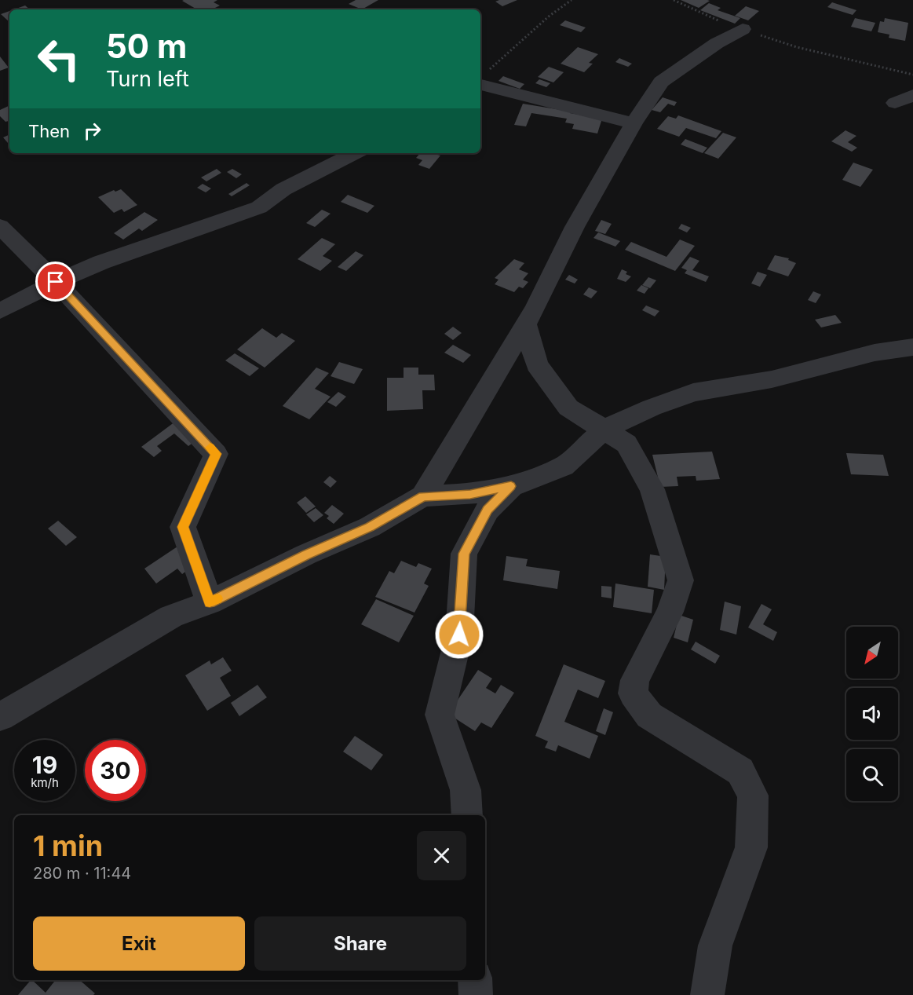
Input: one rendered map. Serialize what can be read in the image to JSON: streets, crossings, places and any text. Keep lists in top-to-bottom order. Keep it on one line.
{"north":"bottom left","page":{"turn":["50 m","Turn left"],"then":"Then","speed":"19 km/h","limit":"30","heading":["1 min","280 m · 11:44"],"buttons":["Exit","Share"]}}
